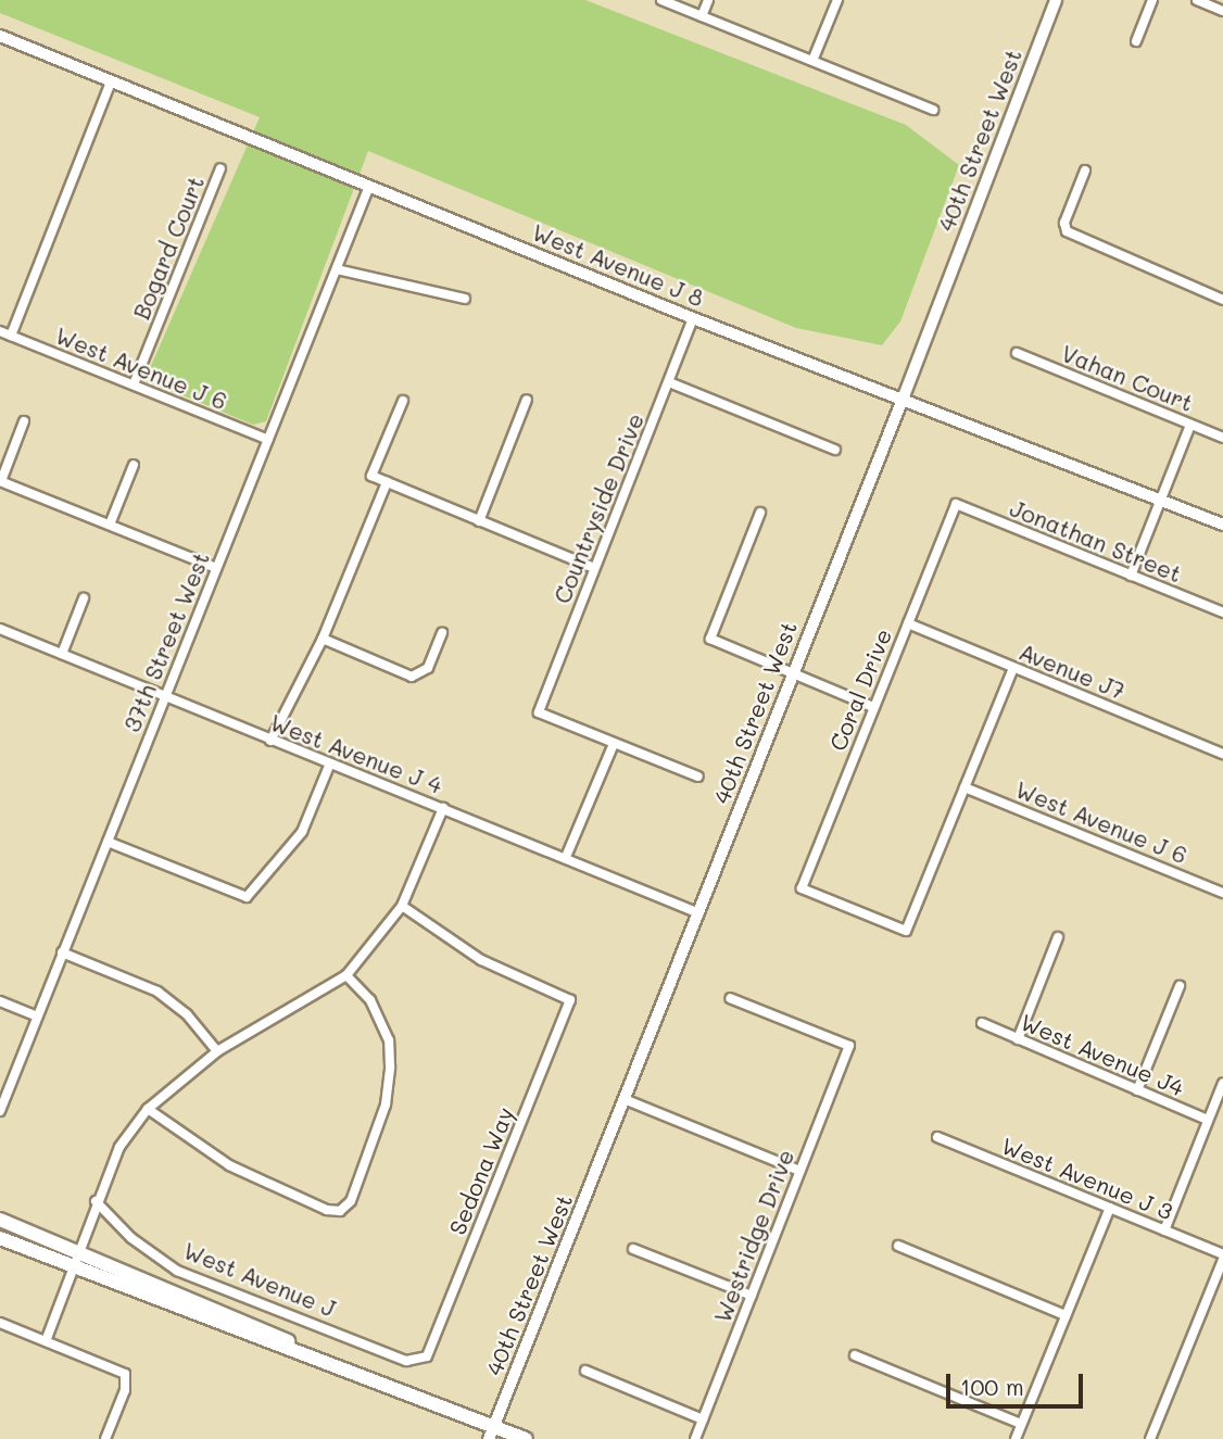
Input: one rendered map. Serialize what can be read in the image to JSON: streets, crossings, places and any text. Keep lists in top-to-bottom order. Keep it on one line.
{"streets":{"main road":["40th Street West","West Avenue J 8","West Avenue J"],"street":["Bogard Court","West Avenue J 6","Vahan Court","Countryside Drive","Jonathan Street","37th Street West","Avenue J7","Coral Drive","West Avenue J 4","West Avenue J4","Sedona Way","West Avenue J 3","Westridge Drive"]},"crossings":[["40th Street West","West Avenue J 8"],["40th Street West","West Avenue J 4"],["40th Street West","West Avenue J"],["Bogard Court","West Avenue J 6"],["West Avenue J 8","Countryside Drive"],["West Avenue J 8","37th Street West"],["West Avenue J 6","37th Street West"],["West Avenue J 6","Coral Drive"],["Jonathan Street","Coral Drive"],["37th Street West","West Avenue J 4"],["Avenue J7","Coral Drive"],["Sedona Way","West Avenue J"]],"scale_bar":"100 m"}
